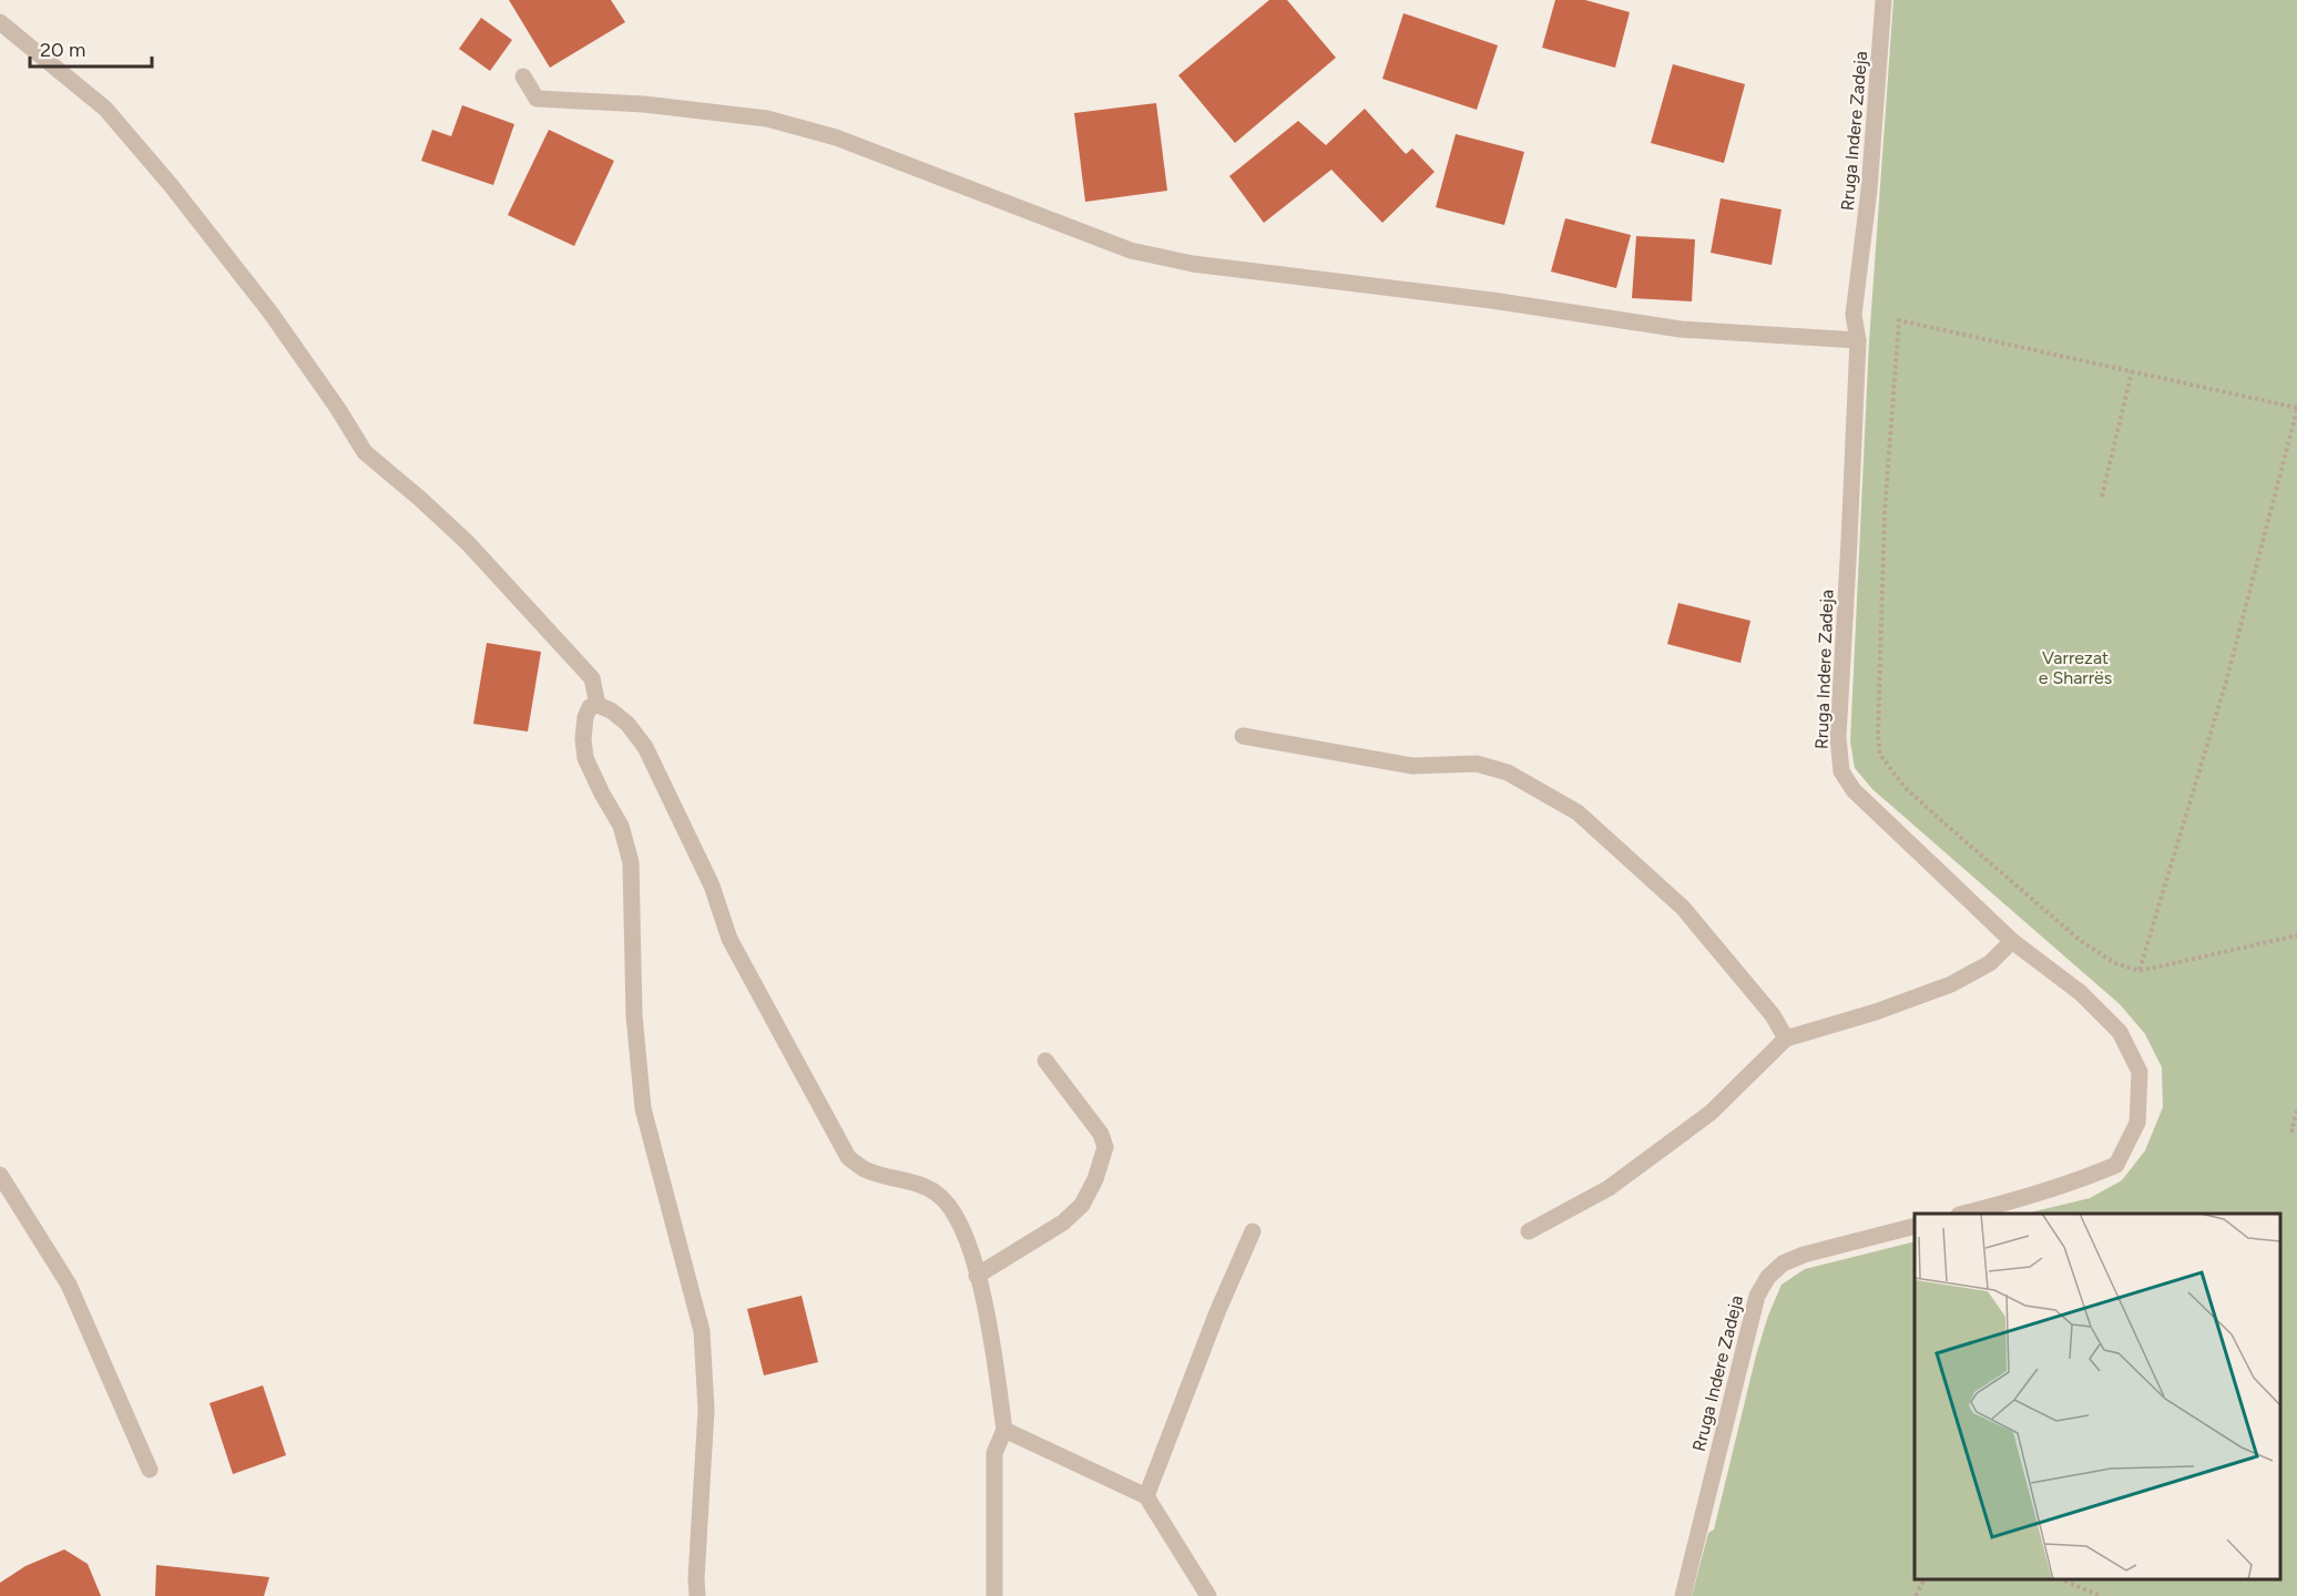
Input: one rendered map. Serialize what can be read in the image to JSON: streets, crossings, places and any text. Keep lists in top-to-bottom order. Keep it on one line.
{"streets":{"street":["Rruga Indere Zadeja"]},"parks":["Varrezat e Sharrës"],"scale_bar":"20 m"}
